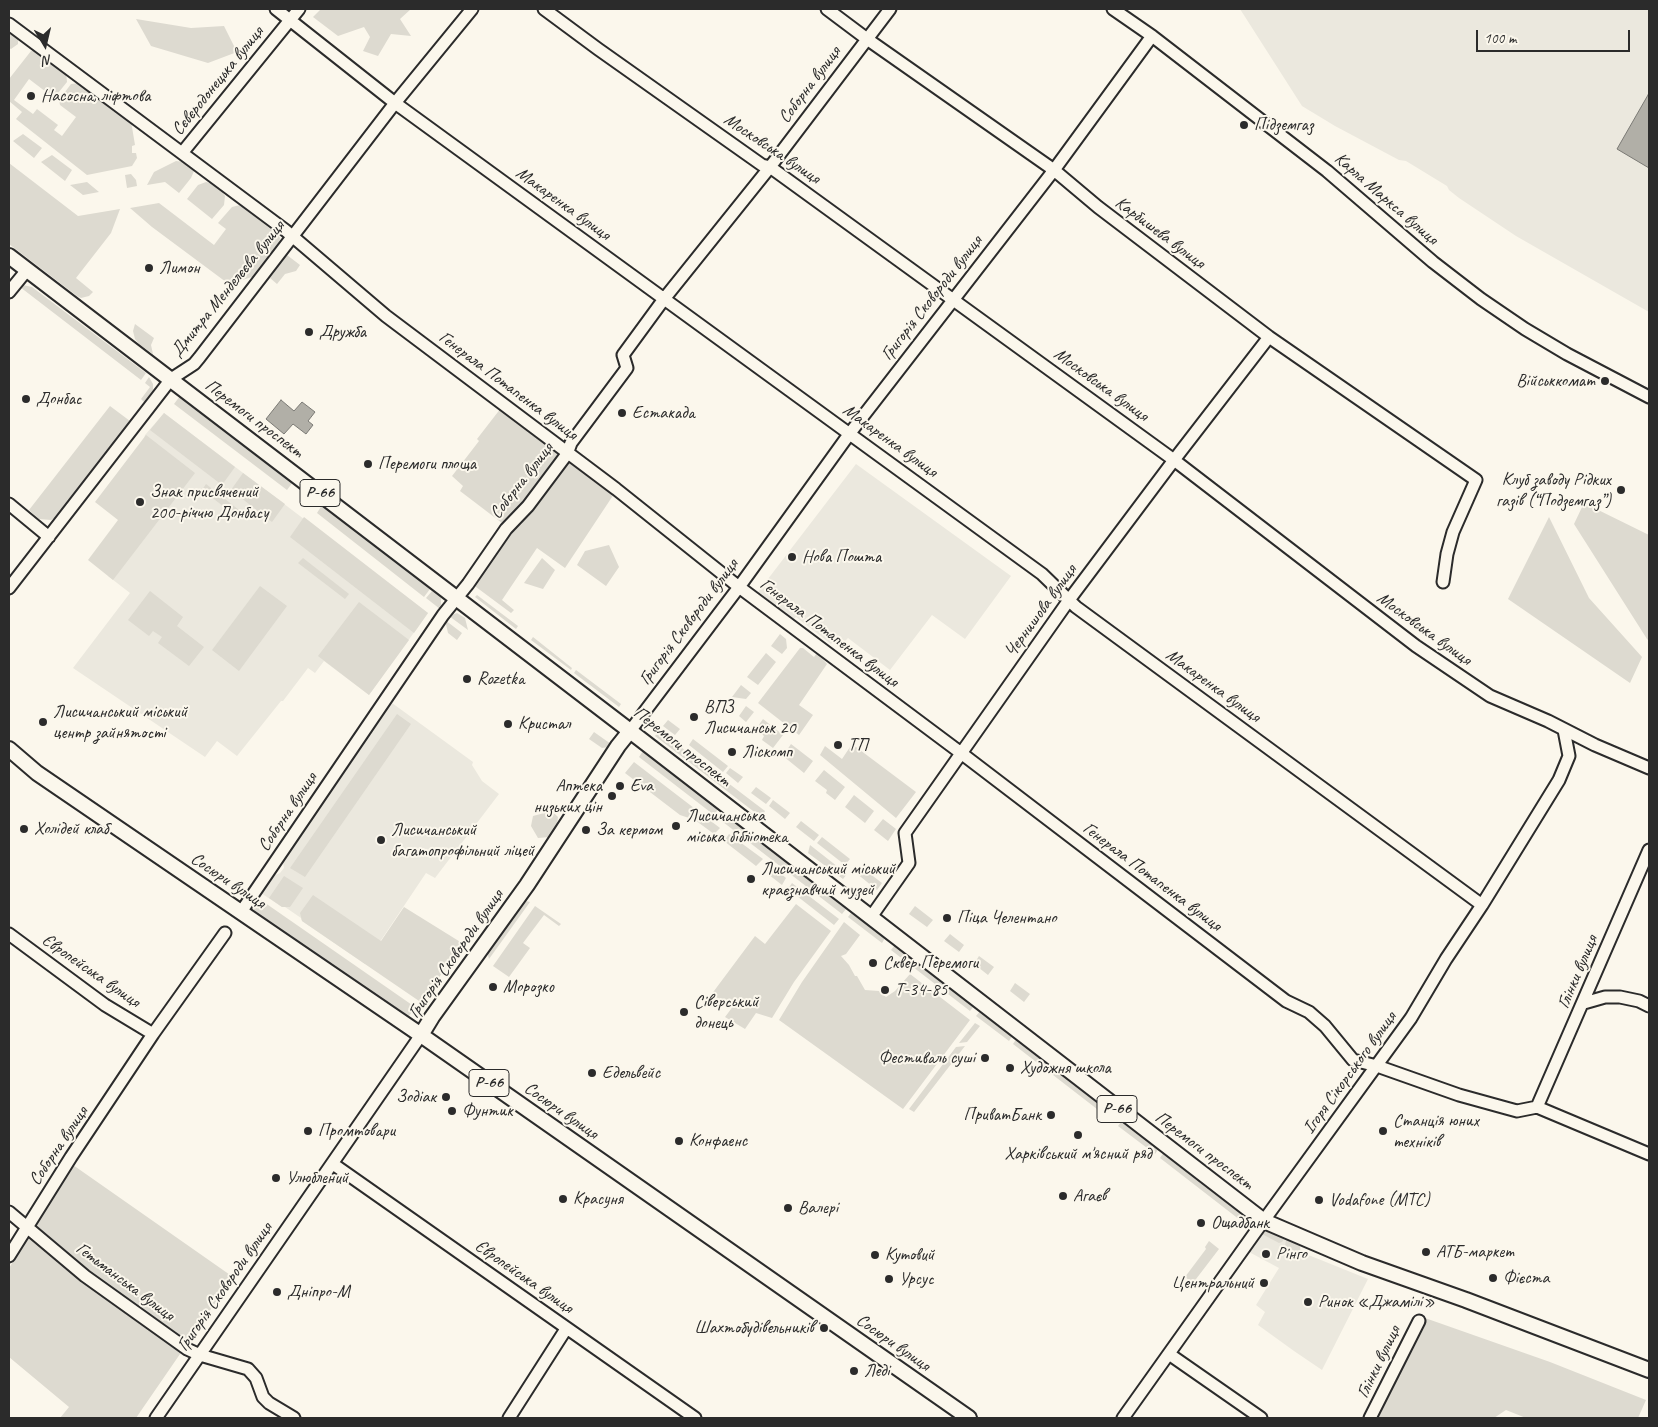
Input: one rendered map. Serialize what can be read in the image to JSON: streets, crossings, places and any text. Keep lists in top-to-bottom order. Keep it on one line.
{"streets":{"main road":["Григорія Сковороди вулиця","Перемоги проспект","Р-66","Сосюри вулиця"],"street":["Сєвєродонецька вулиця","Соборна вулиця","Московська вулиця","Карла Маркса вулиця","Макаренка вулиця","Карбишева вулиця","Дмитра Менделєєва вулиця","Генерала Потапенка вулиця","Чернишова вулиця","Європейська вулиця","Глінки вулиця","Ігоря Сікорського вулиця","Гетьманська вулиця"]},"crossings":[["Сєвєродонецька вулиця","Макаренка вулиця"],["Сєвєродонецька вулиця","Генерала Потапенка вулиця"],["Соборна вулиця","Московська вулиця"],["Соборна вулиця","Макаренка вулиця"],["Соборна вулиця","Карбишева вулиця"],["Соборна вулиця","Генерала Потапенка вулиця"],["Соборна вулиця","Перемоги проспект"],["Соборна вулиця","Сосюри вулиця"],["Соборна вулиця","Європейська вулиця"],["Соборна вулиця","Гетьманська вулиця"],["Московська вулиця","Григорія Сковороди вулиця"],["Московська вулиця","Чернишова вулиця"],["Московська вулиця","Ігоря Сікорського вулиця"],["Карла Маркса вулиця","Григорія Сковороди вулиця"],["Макаренка вулиця","Дмитра Менделєєва вулиця"],["Макаренка вулиця","Григорія Сковороди вулиця"],["Макаренка вулиця","Чернишова вулиця"],["Макаренка вулиця","Ігоря Сікорського вулиця"],["Карбишева вулиця","Григорія Сковороди вулиця"],["Карбишева вулиця","Чернишова вулиця"],["Дмитра Менделєєва вулиця","Генерала Потапенка вулиця"],["Дмитра Менделєєва вулиця","Перемоги проспект"],["Григорія Сковороди вулиця","Генерала Потапенка вулиця"],["Григорія Сковороди вулиця","Перемоги проспект"],["Григорія Сковороди вулиця","Сосюри вулиця"],["Григорія Сковороди вулиця","Європейська вулиця"],["Григорія Сковороди вулиця","Гетьманська вулиця"],["Генерала Потапенка вулиця","Чернишова вулиця"],["Генерала Потапенка вулиця","Глінки вулиця"],["Генерала Потапенка вулиця","Ігоря Сікорського вулиця"],["Перемоги проспект","Чернишова вулиця"],["Перемоги проспект","Ігоря Сікорського вулиця"]],"places":["Насосна, ліфтова","Підземгаз","Лимон","Дружба","Військкомат","Донбас","Естакада","Перемоги площа","Клуб заводу Рідких газів (“Подземгаз”)","Знак присвячений 200-річчю Донбасу","Нова Пошта","Rozetka","ВПЗ Лисичанськ 20","Лисичанський міський центр зайнятості","Кристал","ТП","Ліскомп","Eva","Аптека низьких цін","Лисичанська мiська бiблiотека","Холідей клаб","За кермом","Лисичанський багатопрофільний ліцей","Лисичанський міський краєзнавчий музей","Піца Челентано","Сквер Перемоги","Морозко","Т-34-85","Сіверський донець","Фестиваль суші","Художня школа","Едельвейс","Зодіак","Фунтик","ПриватБанк","Промтовари","Станція юних техніків","Харківський м'ясний ряд","Конфаенс","Улюблений","Агаєв","Красуня","Vodafone (МТС)","Валері","Ощадбанк","АТБ-маркет","Рінго","Кутовий","Фієста","Урсус","Центральний","Днiпро-М","Ринок «Джамілі»","Шахтобудівельників","Леді"],"scale_bar":"100 m","north":"bottom"}
